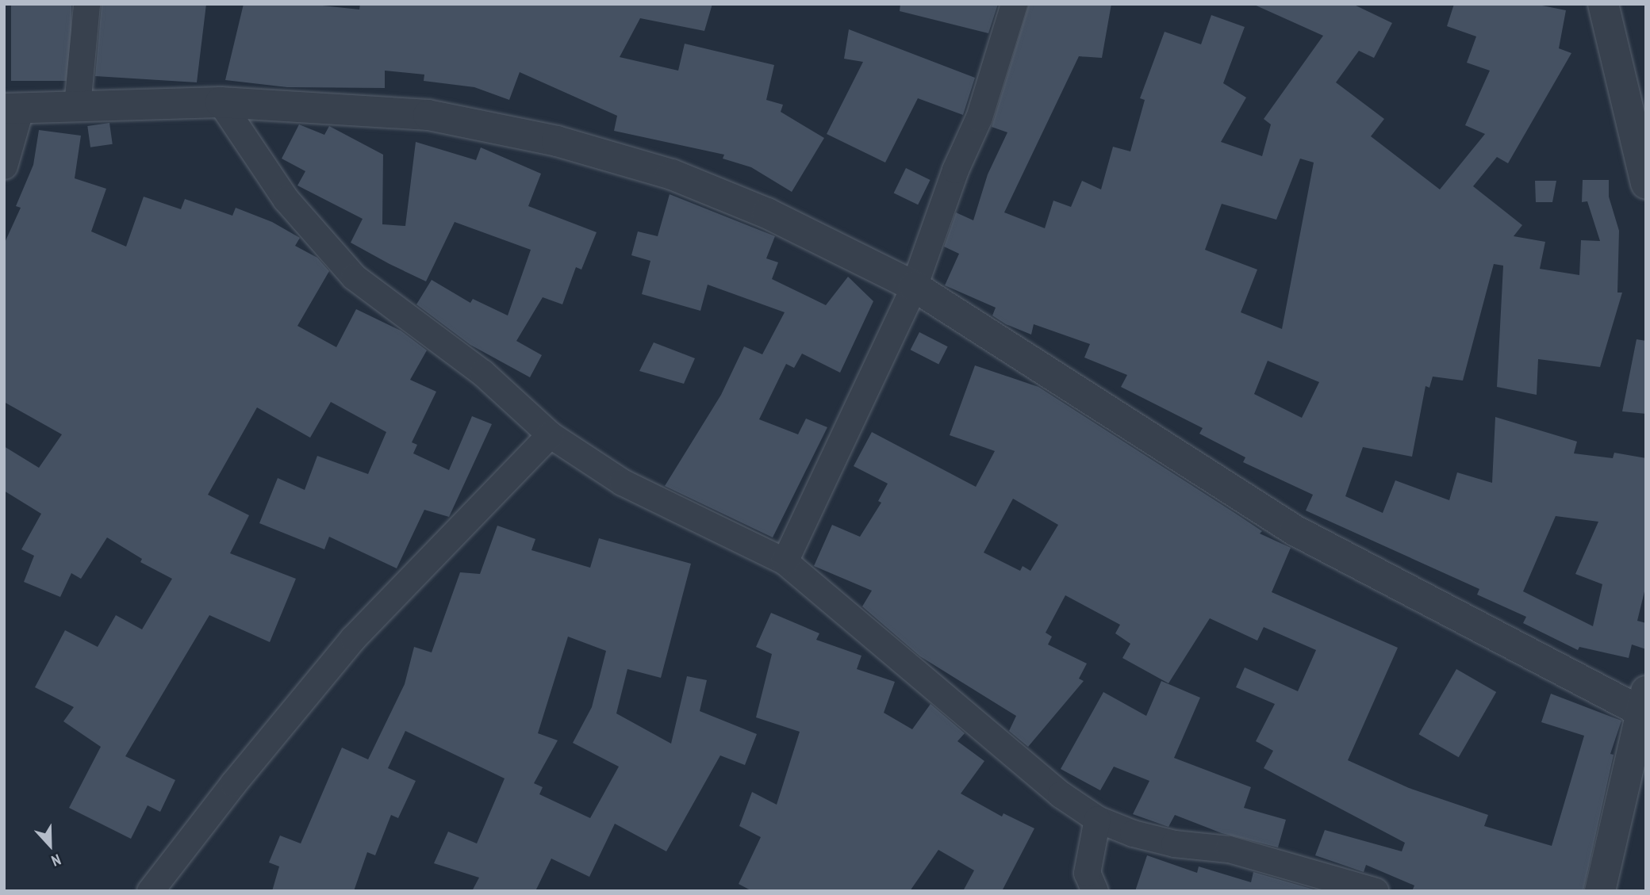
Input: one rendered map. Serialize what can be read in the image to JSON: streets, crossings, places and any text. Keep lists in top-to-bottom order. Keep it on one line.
{"north":"bottom"}
